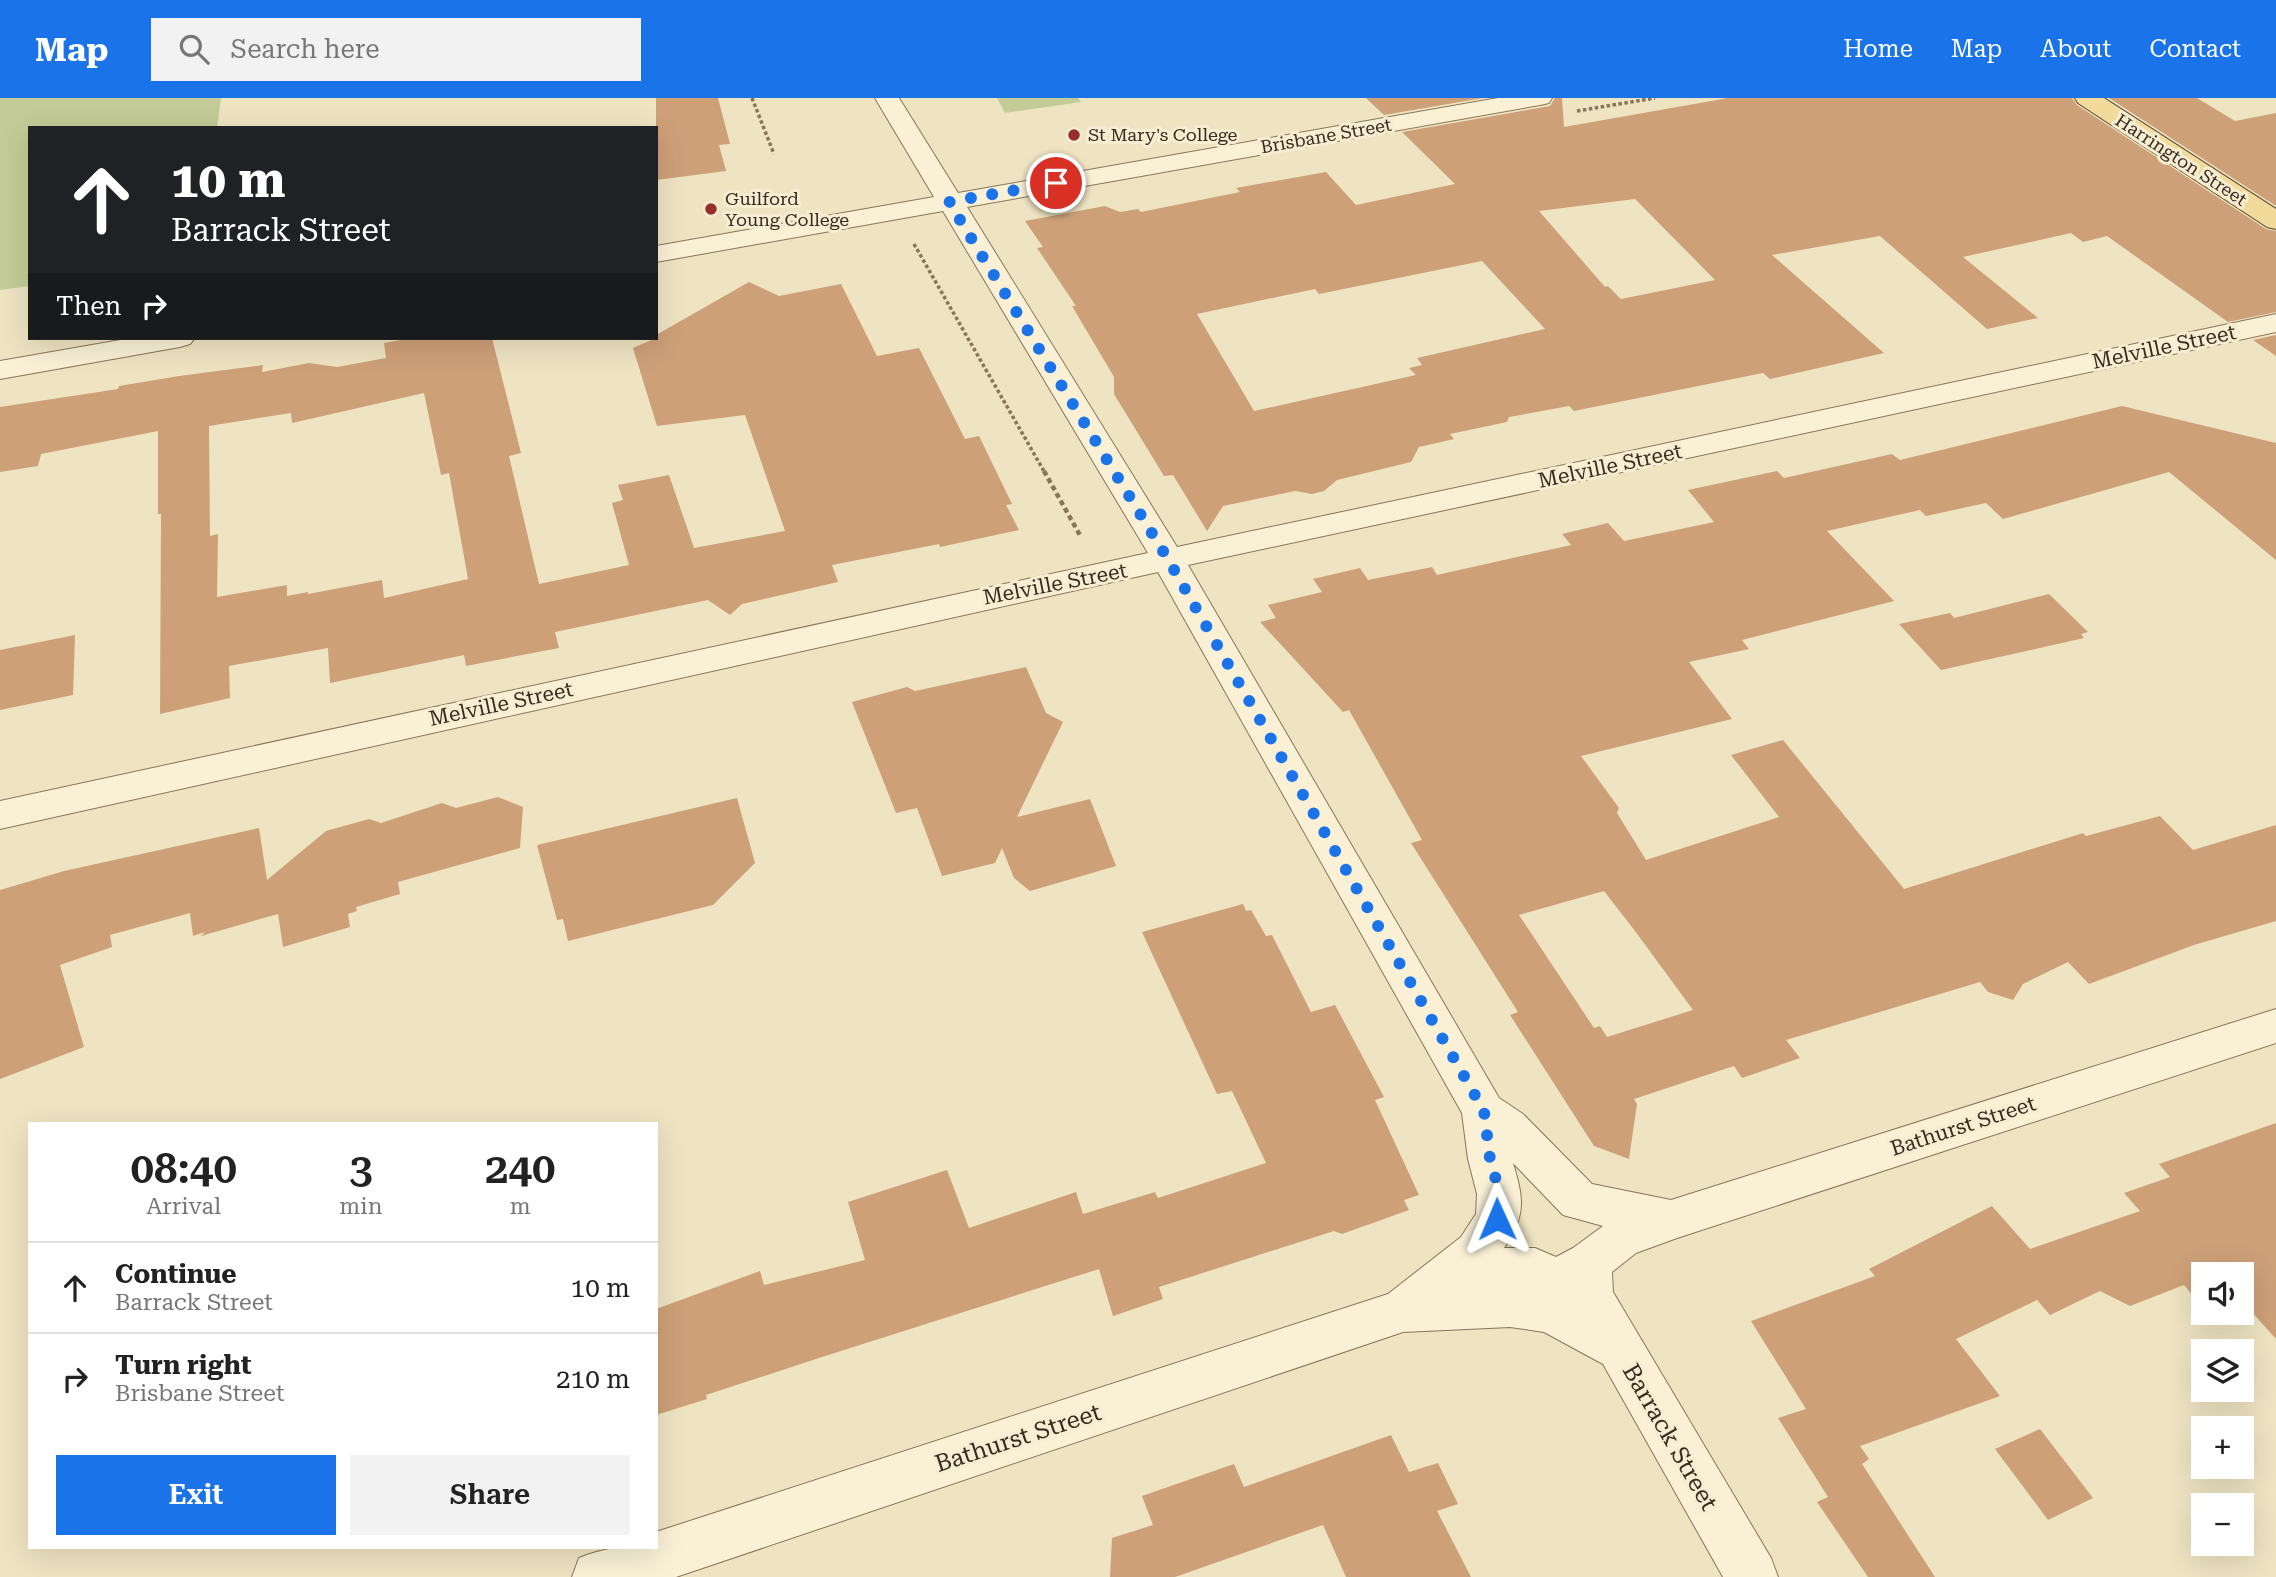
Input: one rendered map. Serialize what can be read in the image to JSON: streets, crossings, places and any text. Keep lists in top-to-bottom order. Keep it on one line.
{"streets":{"main road":["Harrington Street"],"street":["Brisbane Street","Melville Street","Bathurst Street","Barrack Street"]},"crossings":[["Bathurst Street","Barrack Street"]],"places":["St Mary's College","Guilford Young College"],"page":{"header":"Map","search":"Search here","nav":["Home","Map","About","Contact"],"turn":["10 m","Barrack Street"],"then":"Then","eta":["08:40","Arrival","3","min","240","m"],"list":[{"name":"Continue","note":"Barrack Street","value":"10 m"},{"name":"Turn right","note":"Brisbane Street","value":"210 m"}],"map_buttons":["+","−"],"buttons":["Exit","Share"]}}
